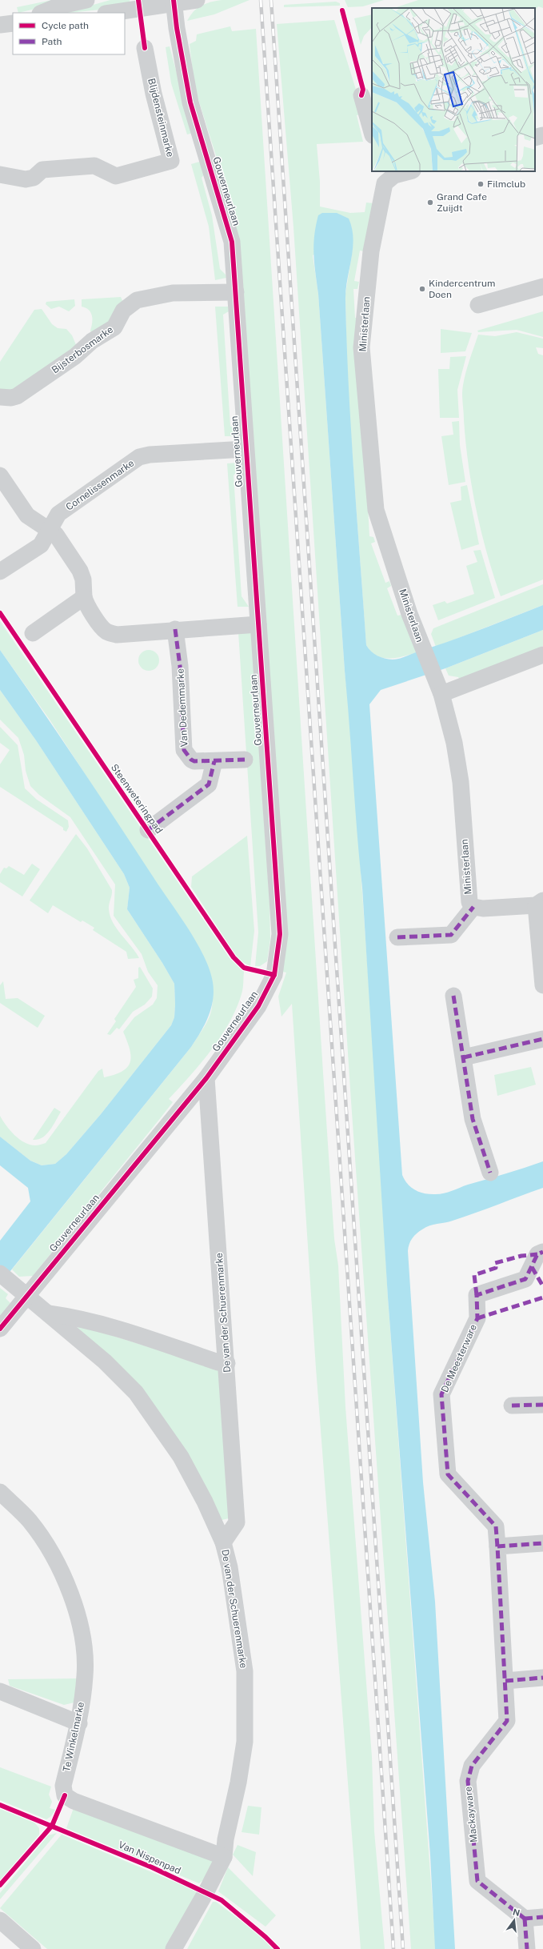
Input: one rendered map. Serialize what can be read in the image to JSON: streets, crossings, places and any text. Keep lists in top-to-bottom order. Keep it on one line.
{"streets":{"street":["Blijdensteinmarke","Gouverneurlaan","Ministerlaan","Bijsterbosmarke","Cornelissenmarke","Van Dedemmarke","De van der Schuerenmarke","De Meesterware","Te Winkelmarke","Mackayware"],"cycle path":["Steenweteringpad","Van Nispenpad"]},"crossings":[["Gouverneurlaan","Bijsterbosmarke"],["Gouverneurlaan","Cornelissenmarke"],["Gouverneurlaan","De van der Schuerenmarke"],["De van der Schuerenmarke","Te Winkelmarke"],["De Meesterware","Mackayware"]],"places":["Filmclub","Grand Cafe Zuijdt","Kindercentrum Doen"],"legend":["Cycle path","Path"],"north":"top"}
